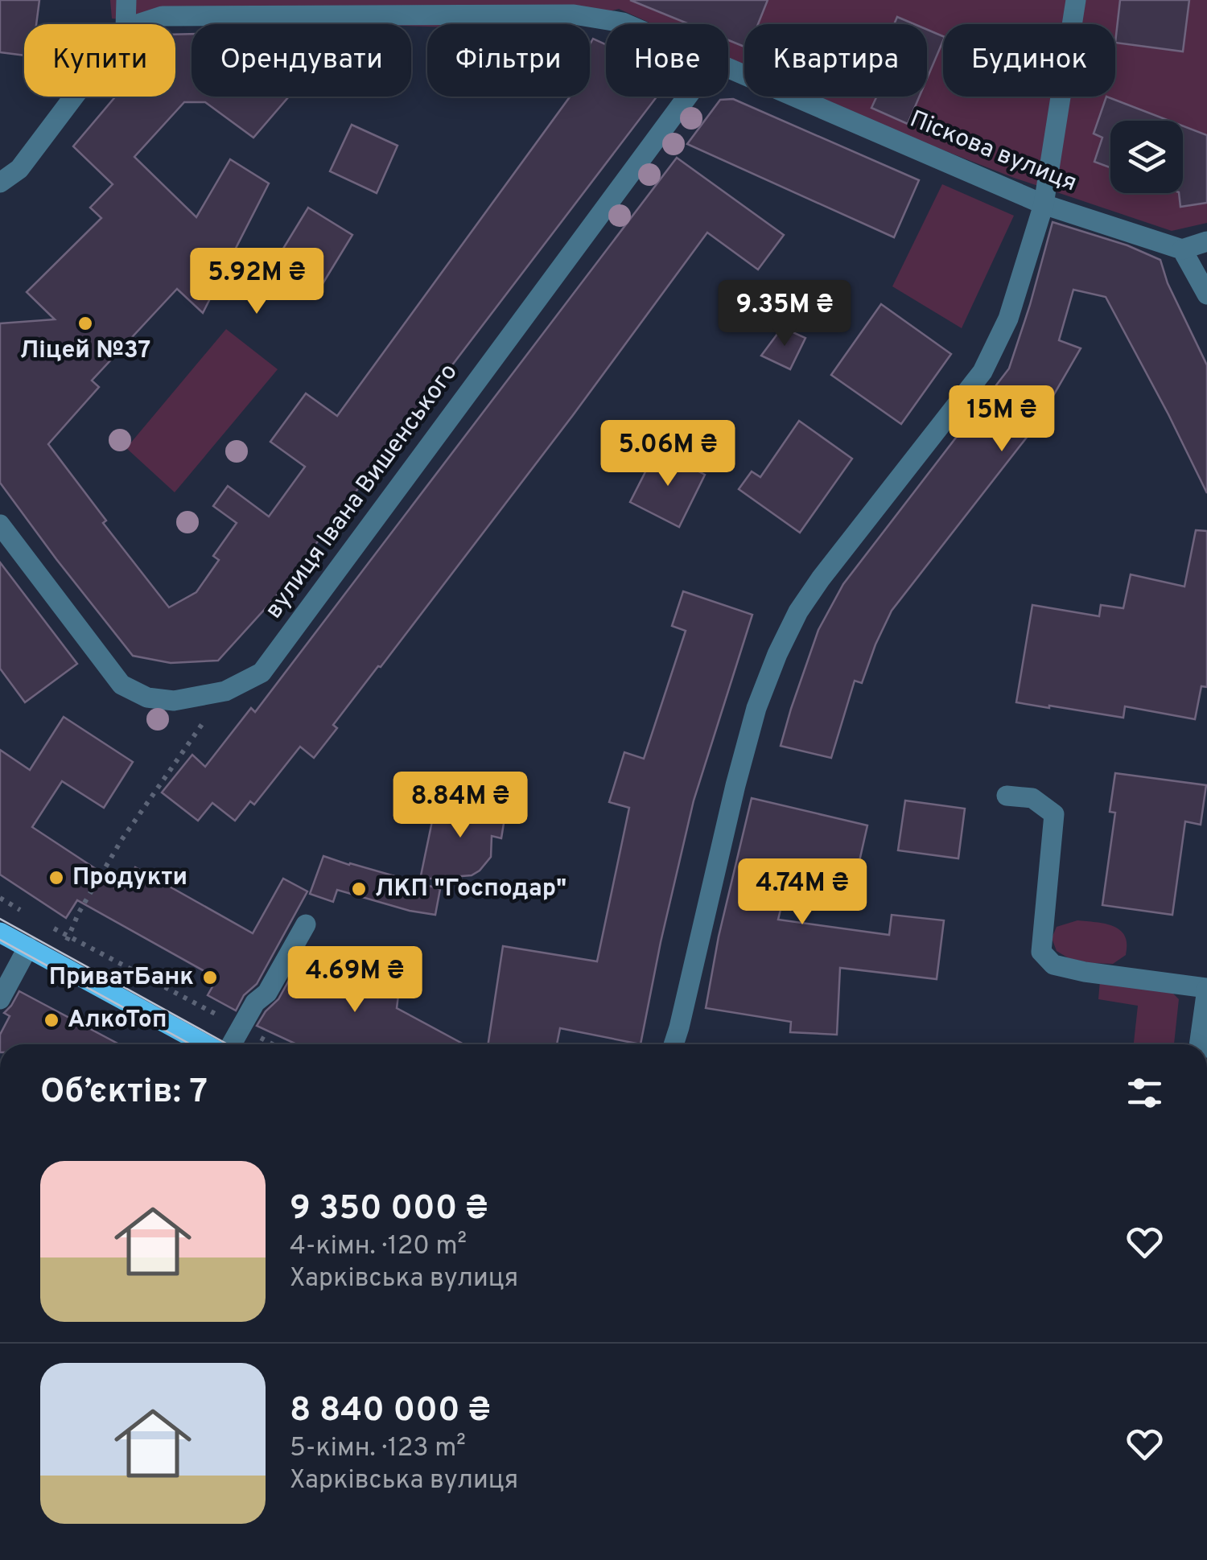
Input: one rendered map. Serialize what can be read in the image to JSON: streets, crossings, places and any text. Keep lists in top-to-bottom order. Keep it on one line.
{"streets":{"street":["Піскова вулиця","вулиця Івана Вишенського"]},"places":["Ліцей №37","Продукти","ЛКП \"Господар\"","ПриватБанк","АлкоТоп"],"page":{"chip":["Купити","Орендувати","Фільтри","Нове","Квартира","Будинок"],"price":["5.92M ₴","9.35M ₴","15M ₴","5.06M ₴","8.84M ₴","4.74M ₴","4.69M ₴"],"heading":"Об’єктів: 7","list":[{"name":"9 350 000 ₴","note":"4-кімн. · 120 m² · Харківська вулиця"},{"name":"8 840 000 ₴","note":"5-кімн. · 123 m² · Харківська вулиця"}]}}
